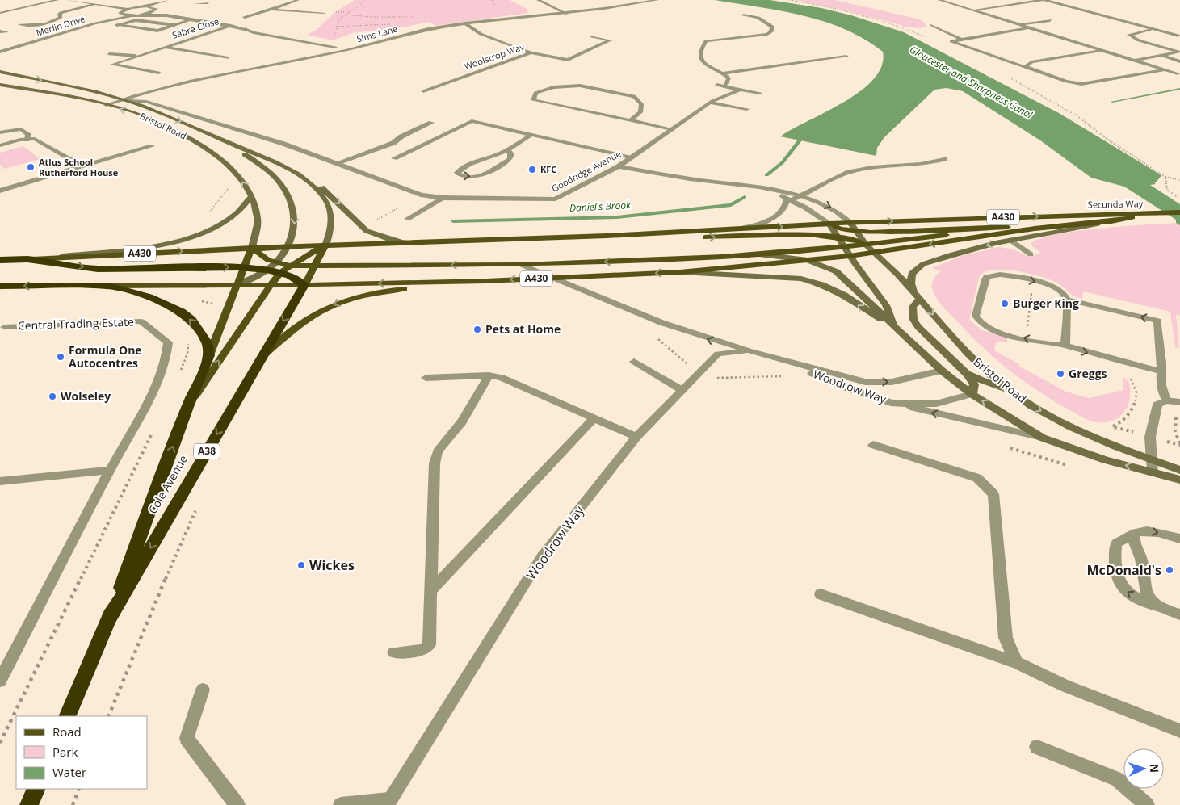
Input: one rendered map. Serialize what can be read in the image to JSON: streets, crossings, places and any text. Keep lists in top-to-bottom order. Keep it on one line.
{"streets":{"highway":["A38","Cole Avenue"],"main road":["Bristol Road","Secunda Way","A430"],"street":["Merlin Drive","Sabre Close","Sims Lane","Woolstrop Way","Goodridge Avenue","Central Trading Estate","Woodrow Way"]},"crossings":[["Sims Lane","Woolstrop Way"],["Sims Lane","Bristol Road"],["Bristol Road","Goodridge Avenue"],["Bristol Road","Secunda Way"],["Bristol Road","A430"],["Bristol Road","Woodrow Way"],["Bristol Road","Cole Avenue"],["Secunda Way","A430"],["A430","Cole Avenue"]],"water":["Gloucester and Sharpness Canal","Daniel's Brook"],"places":["Atlus School Rutherford House","KFC","Burger King","Pets at Home","Formula One Autocentres","Greggs","Wolseley","Wickes","McDonald's"],"legend":["Road","Park","Water"],"north":"right"}
